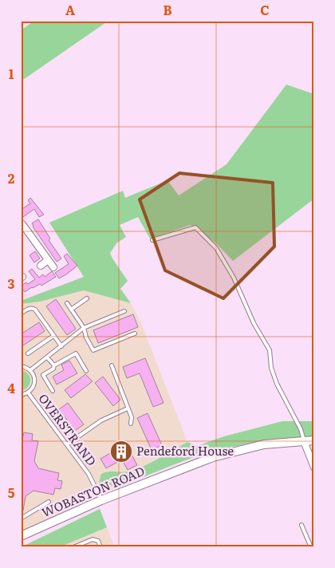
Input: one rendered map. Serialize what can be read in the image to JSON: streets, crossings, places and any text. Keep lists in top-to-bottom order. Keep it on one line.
{"streets":{"street":["WOBASTON ROAD"],"lane":["OVERSTRAND"]},"crossings":[["OVERSTRAND","WOBASTON ROAD"]],"places":{"building":["Pendeford House"]},"grid":{"columns":["A","B","C"],"rows":["1","2","3","4","5"]}}
